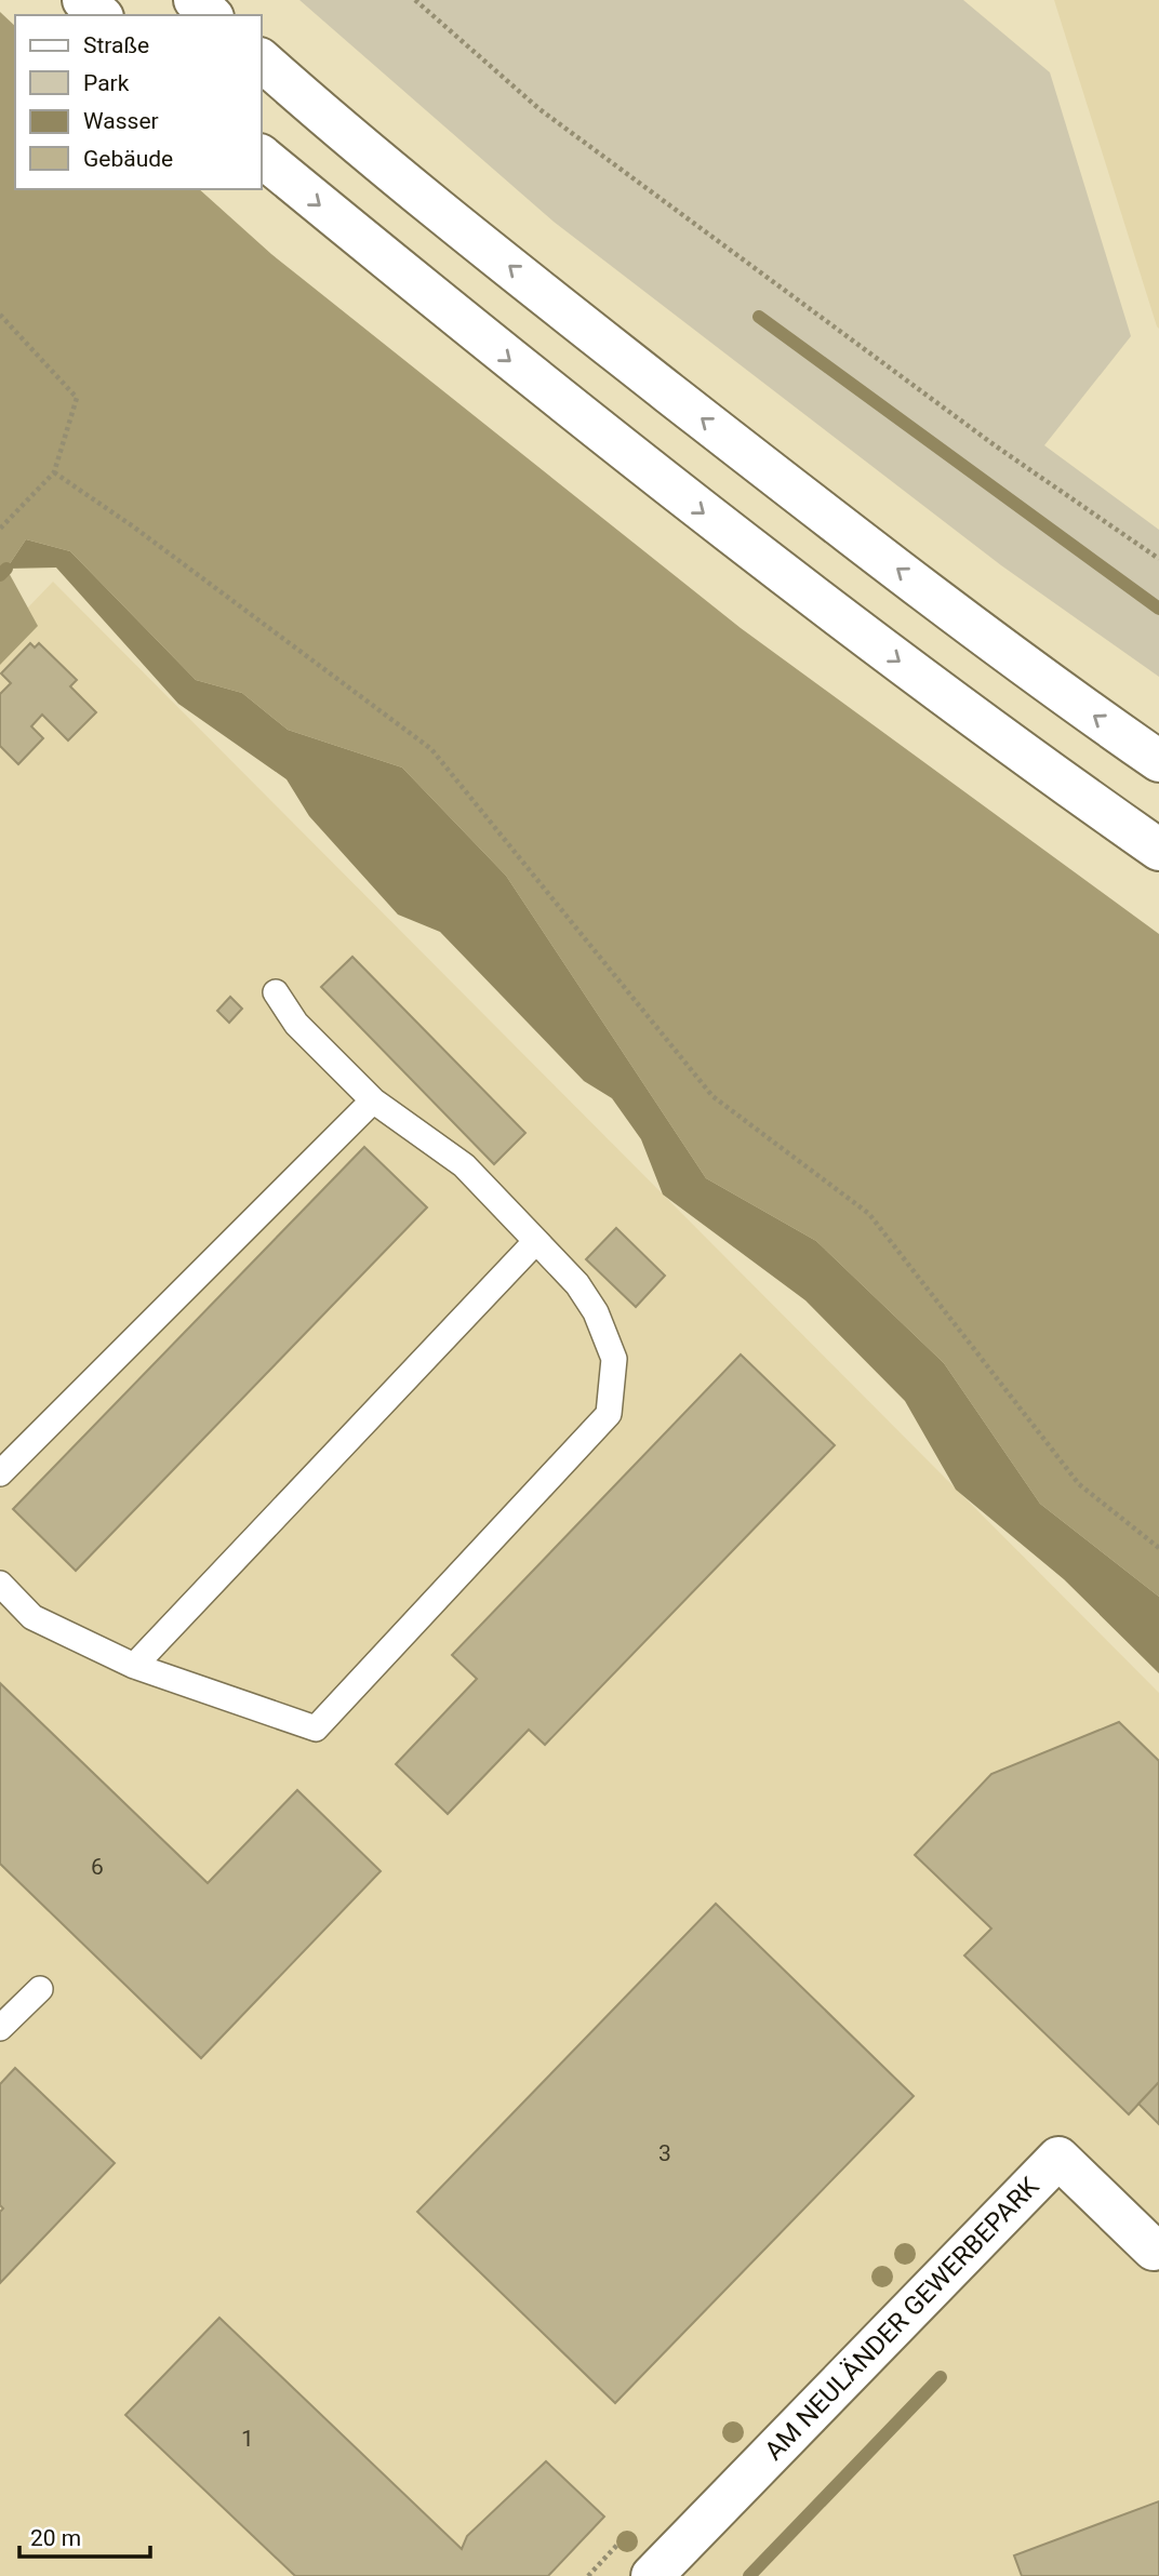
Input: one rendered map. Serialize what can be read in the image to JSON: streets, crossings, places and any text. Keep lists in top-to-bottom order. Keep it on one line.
{"streets":{"main road":["AM NEULÄNDER GEWERBEPARK"]},"house_numbers":["6","3","1"],"legend":["Straße","Park","Wasser","Gebäude"],"scale_bar":"20 m"}
